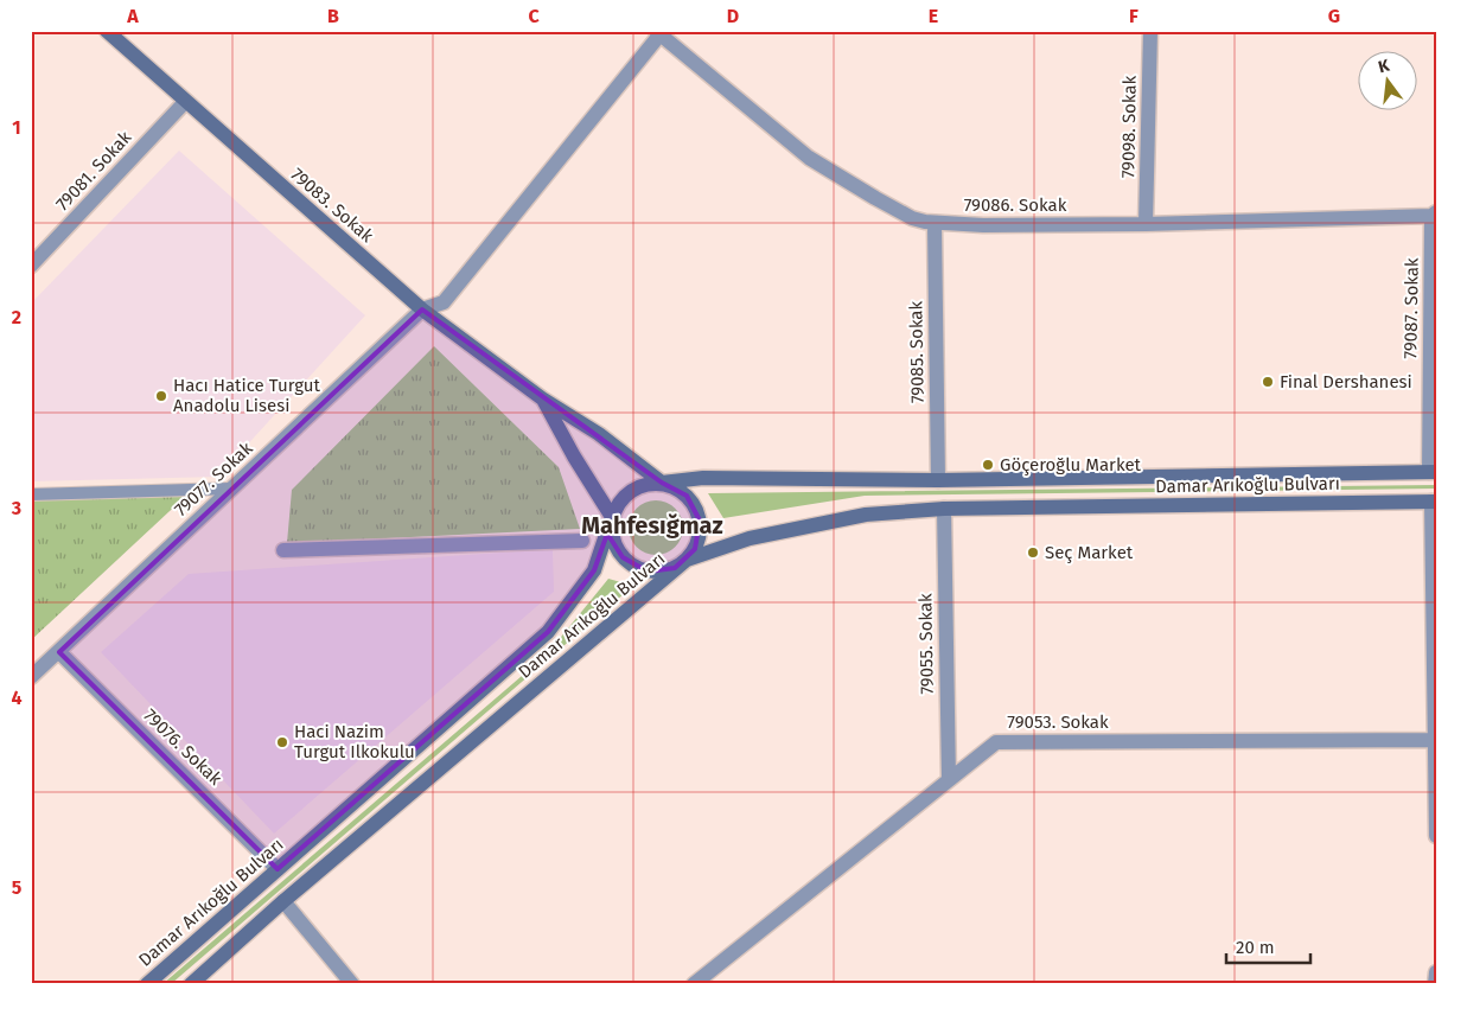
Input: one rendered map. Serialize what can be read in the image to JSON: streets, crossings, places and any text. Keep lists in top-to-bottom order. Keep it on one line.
{"streets":{"main road":["79083. Sokak","Damar Arıkoğlu Bulvarı"],"street":["79098. Sokak","79081. Sokak","79086. Sokak","79087. Sokak","79085. Sokak","79077. Sokak","79055. Sokak","79053. Sokak","79076. Sokak"]},"crossings":[["79098. Sokak","79086. Sokak"],["79081. Sokak","79083. Sokak"],["79083. Sokak","79077. Sokak"],["79083. Sokak","Damar Arıkoğlu Bulvarı"],["79086. Sokak","79087. Sokak"],["79086. Sokak","79085. Sokak"],["79086. Sokak","79077. Sokak"],["79087. Sokak","Damar Arıkoğlu Bulvarı"],["79085. Sokak","Damar Arıkoğlu Bulvarı"],["79077. Sokak","79076. Sokak"],["Damar Arıkoğlu Bulvarı","79055. Sokak"],["Damar Arıkoğlu Bulvarı","79076. Sokak"],["79055. Sokak","79053. Sokak"]],"districts":["Mahfesığmaz"],"places":["Final Dershanesi","Hacı Hatice Turgut Anadolu Lisesi","Göçeroğlu Market","Seç Market","Haci Nazim Turgut Ilkokulu"],"scale_bar":"20 m","north":"top","grid":{"columns":["A","B","C","D","E","F","G"],"rows":["1","2","3","4","5"]}}
